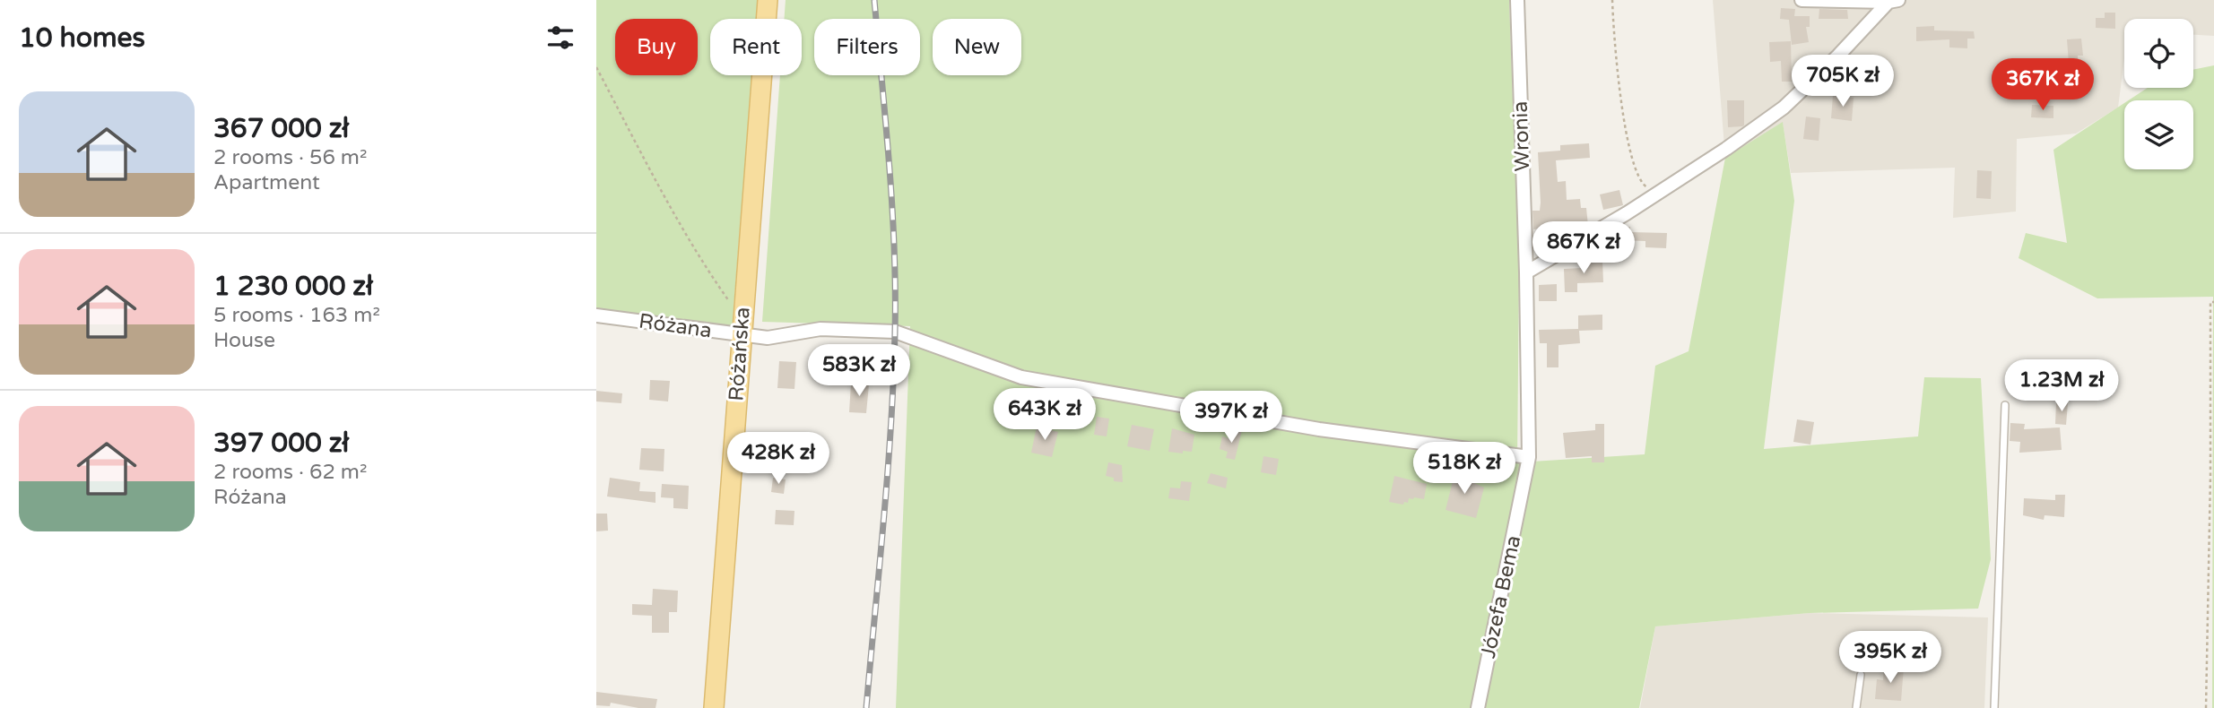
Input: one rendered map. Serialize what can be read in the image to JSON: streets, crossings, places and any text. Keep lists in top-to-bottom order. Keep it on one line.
{"streets":{"main road":["Różańska"],"street":["Wronia","Różana","Józefa Bema"]},"crossings":[["Wronia","Józefa Bema"],["Różana","Różańska"],["Różana","Józefa Bema"]],"page":{"heading":"10 homes","chip":["Buy","Rent","Filters","New"],"price":["705K zł","367K zł","867K zł","583K zł","1.23M zł","643K zł","397K zł","428K zł","518K zł","395K zł"],"list":[{"name":"367 000 zł","note":"2 rooms · 56 m² · Apartment"},{"name":"1 230 000 zł","note":"5 rooms · 163 m² · House"},{"name":"397 000 zł","note":"2 rooms · 62 m² · Różana"}]}}
